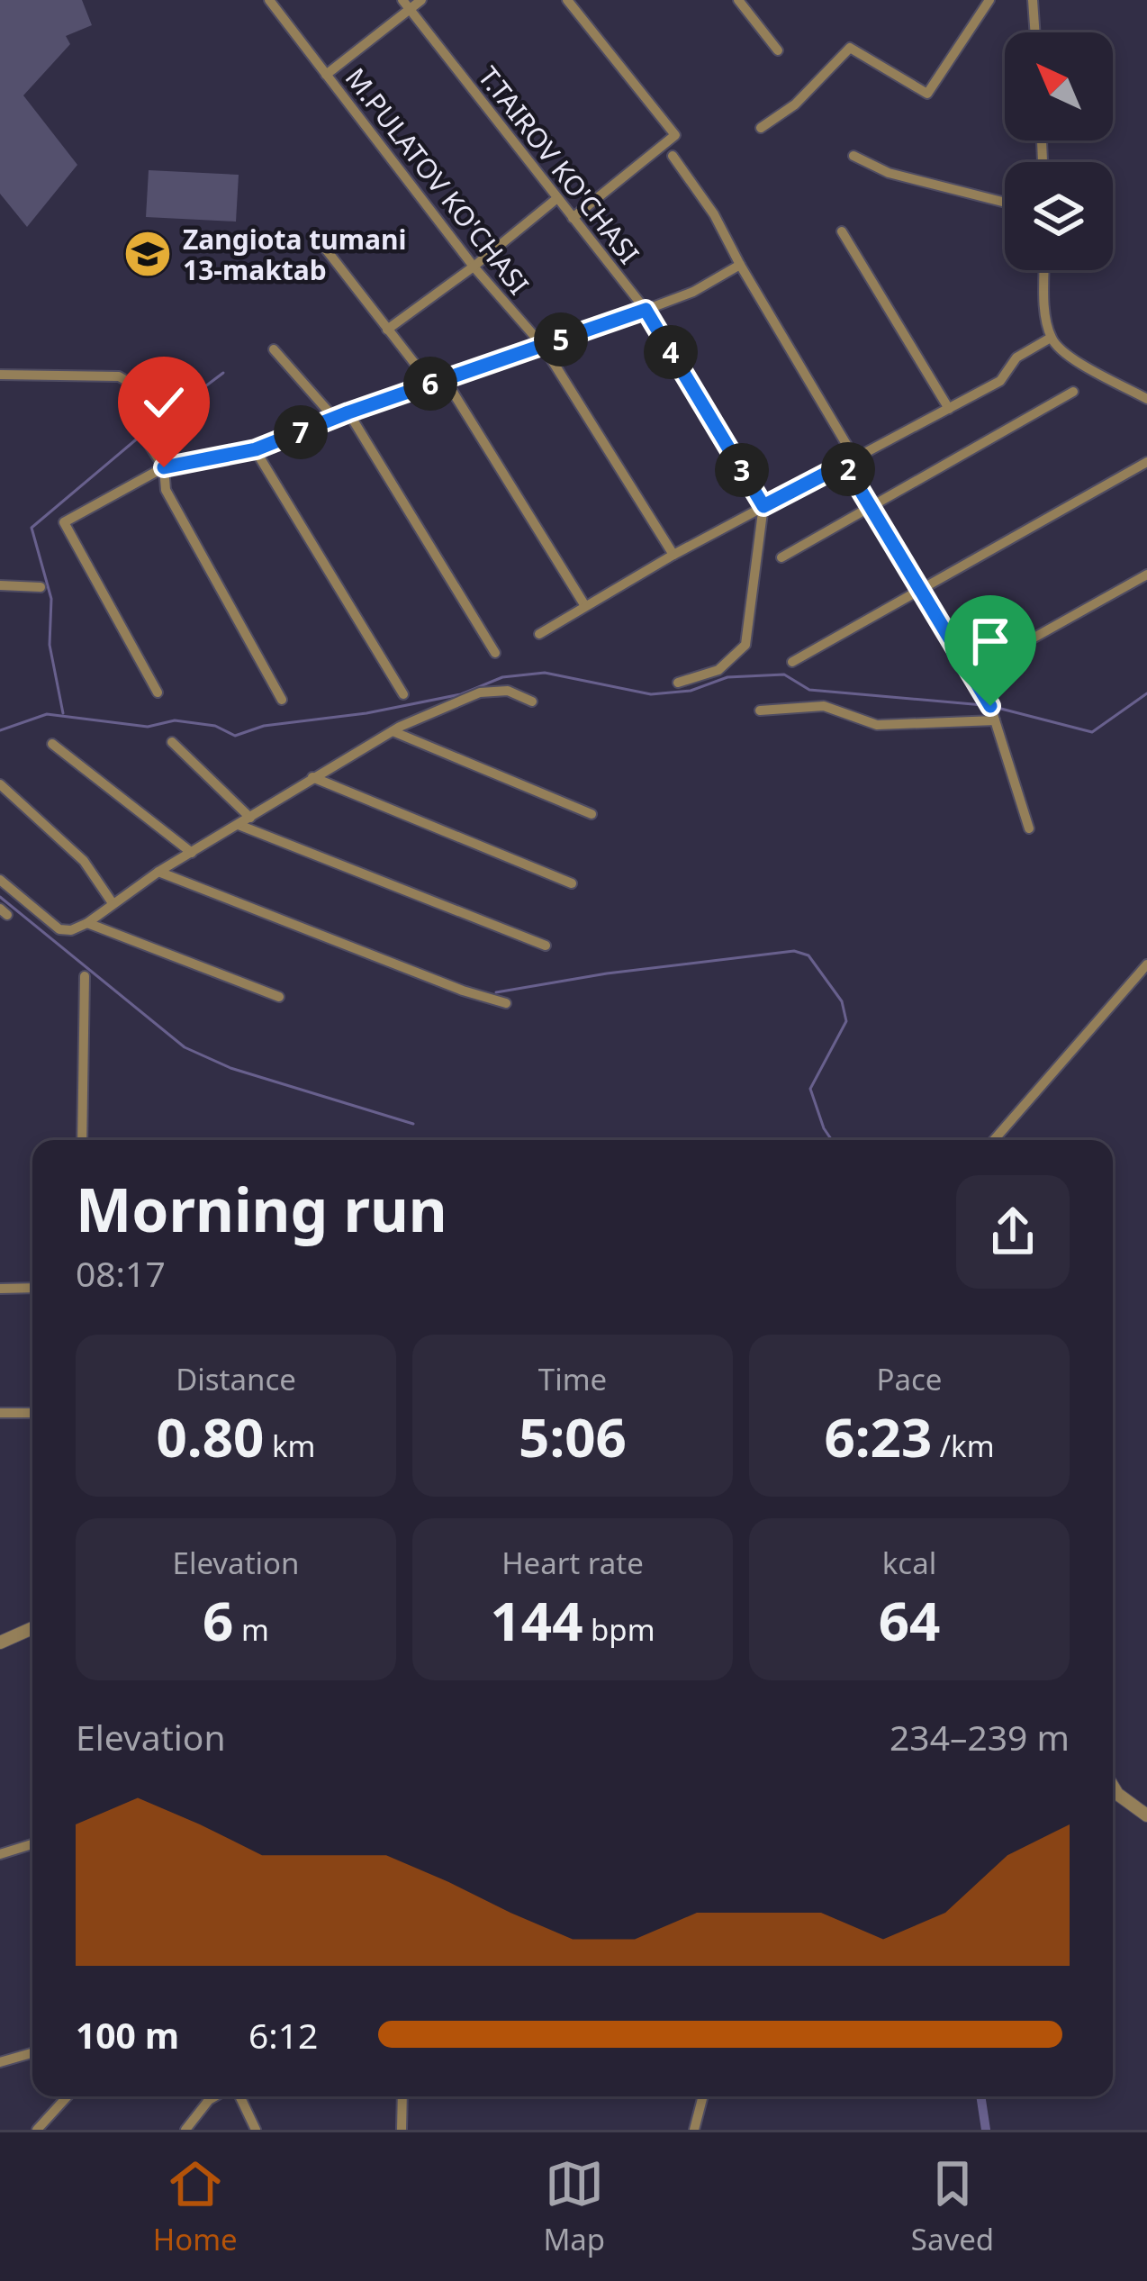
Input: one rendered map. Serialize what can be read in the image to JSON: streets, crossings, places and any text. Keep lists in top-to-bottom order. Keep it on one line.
{"streets":{"street":["T.TAIROV KO'CHASI","M.PULATOV KO'CHASI"]},"places":{"school or university":["Zangiota tumani 13-maktab"]},"north":"top left","page":{"pins":["5","4","6","7","2","3"],"heading":["Morning run","08:17"],"stats":[["Distance","0.80 km"],["Time","5:06"],["Pace","6:23 /km"],["Elevation","6 m"],["Heart rate","144 bpm"],["kcal","64"]],"chart":["Elevation","234–239 m"],"list":[{"name":"100 m","note":"6:12"}],"tabs":["Home","Map","Saved"]}}
